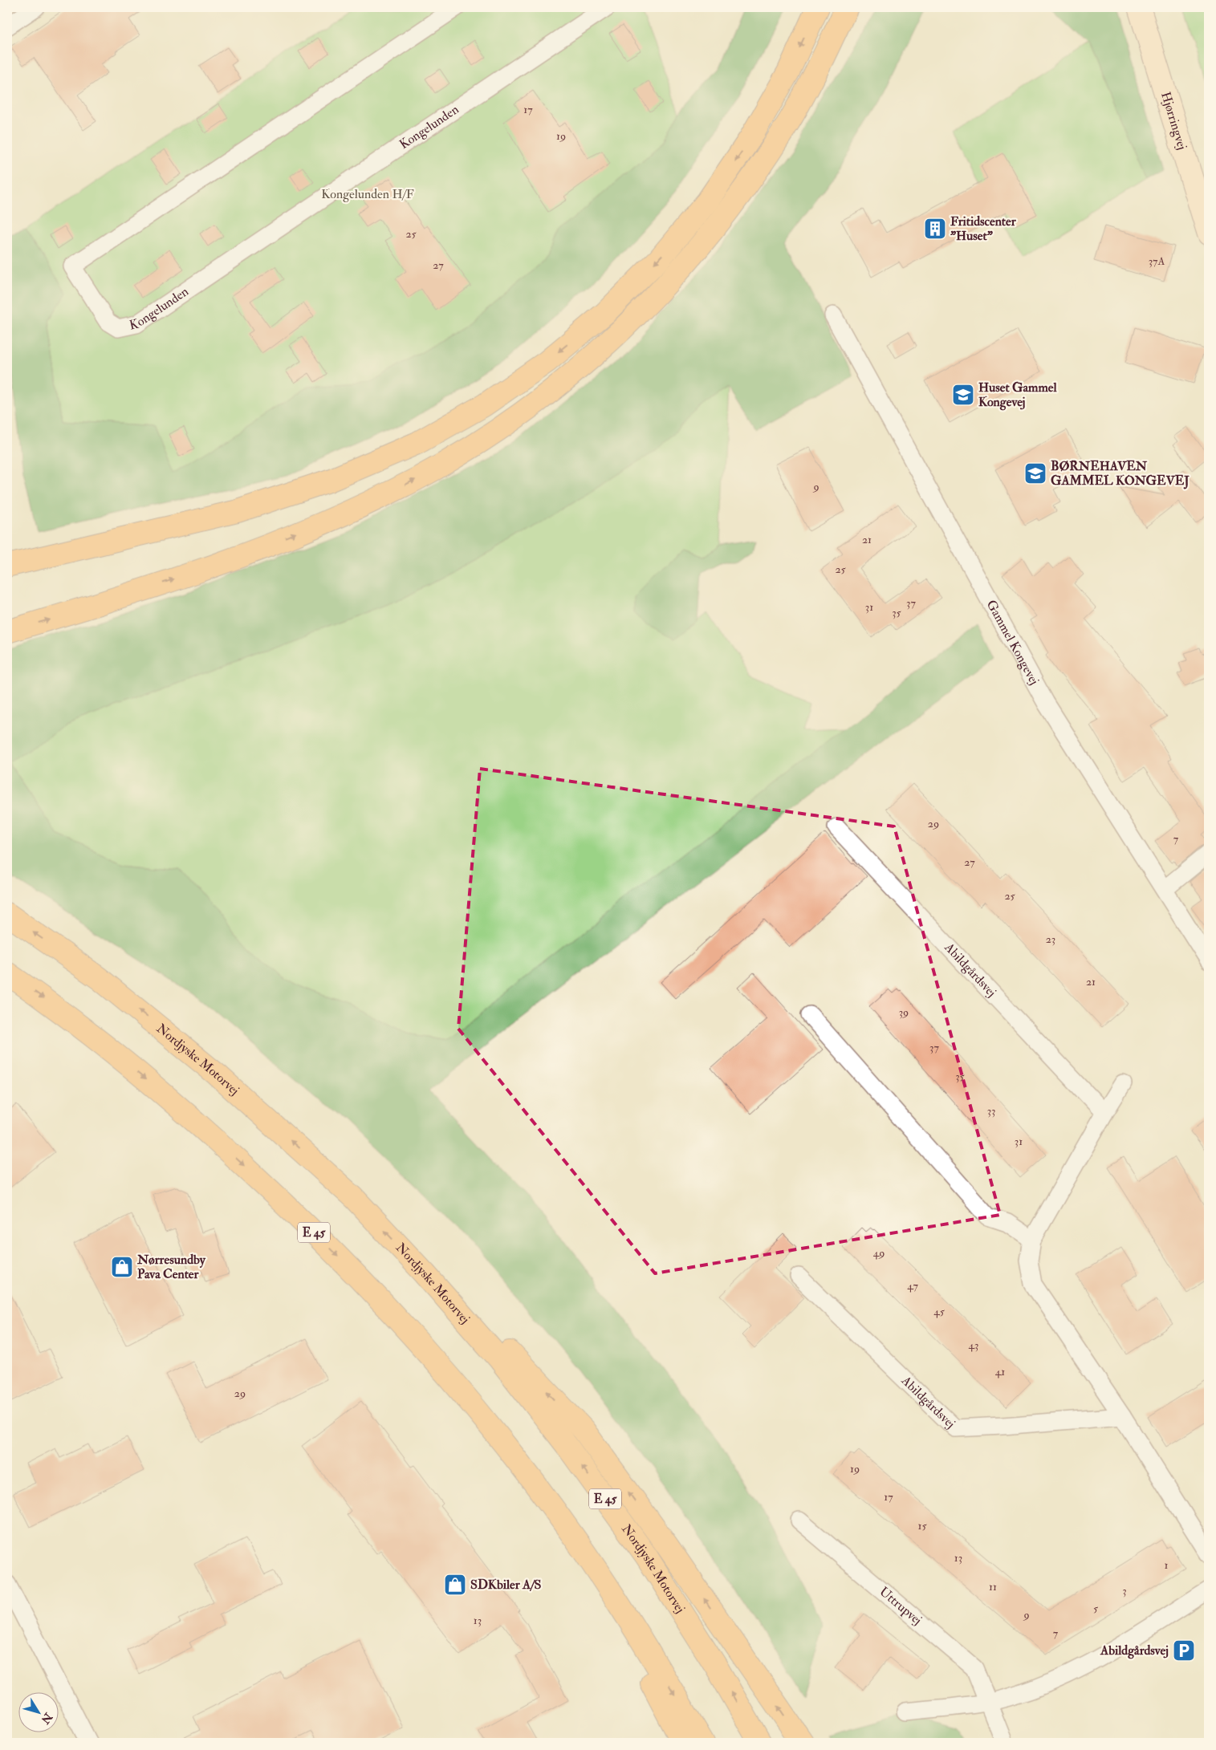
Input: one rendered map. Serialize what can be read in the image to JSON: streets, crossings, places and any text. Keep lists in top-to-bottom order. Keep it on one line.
{"streets":{"highway":["Nordjyske Motorvej","E 45"],"main road":["Hjørringvej"],"street":["Kongelunden","Gammel Kongevej","Abildgårdsvej","Uttrupvej"]},"parks":["Kongelunden H/F"],"places":{"building":["Fritidscenter \"Huset\""],"school or university":["Huset Gammel Kongevej","BØRNEHAVEN GAMMEL KONGEVEJ"],"shop":["Nørresundby Pava Center","SDKbiler A/S"],"parking":["Abildgårdsvej"]},"house_numbers":["17","19","25","37A","27","9","21","25","37","31","35","29","7","27","25","23","21","39","37","35","33","31","49","47","45","43","41","29","19","17","15","13","1","11","3","5","9","13","7"],"north":"bottom right"}
